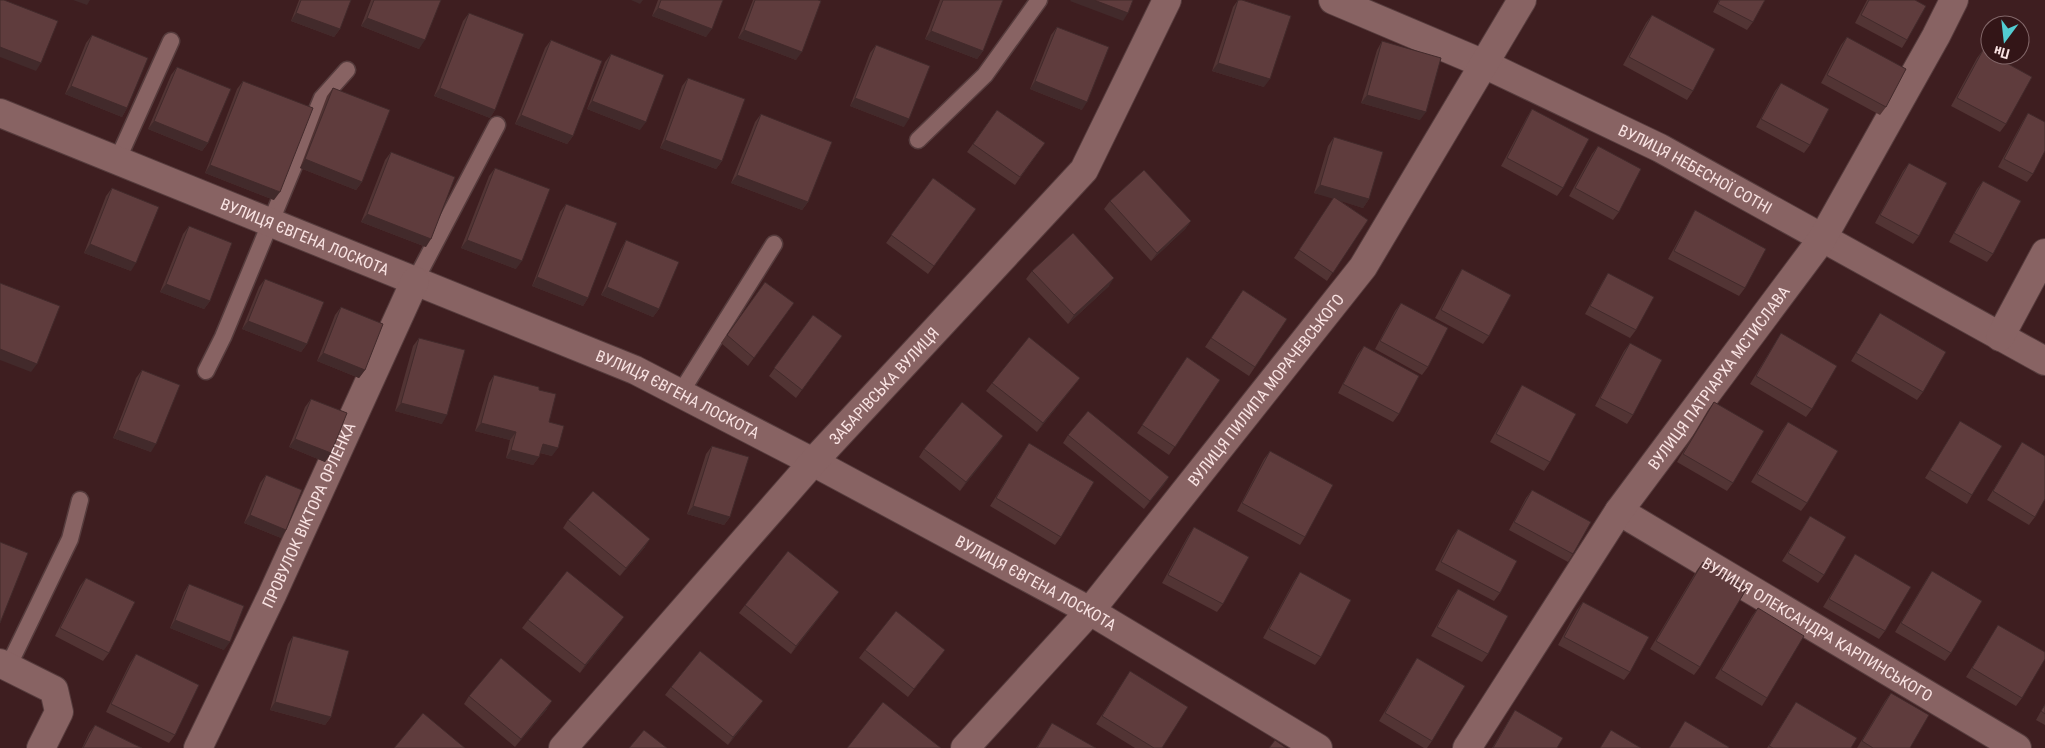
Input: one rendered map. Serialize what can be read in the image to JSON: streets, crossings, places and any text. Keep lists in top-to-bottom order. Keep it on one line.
{"streets":{"street":["ВУЛИЦЯ НЕБЕСНОЇ СОТНІ","ВУЛИЦЯ ЄВГЕНА ЛОСКОТА","ВУЛИЦЯ ПАТРІАРХА МСТИСЛАВА","ЗАБАРІВСЬКА ВУЛИЦЯ","ВУЛИЦЯ ПИЛИПА МОРАЧЕВСЬКОГО","ПРОВУЛОК ВІКТОРА ОРЛЕНКА","ВУЛИЦЯ ОЛЕКСАНДРА КАРПИНСЬКОГО"]},"crossings":[["ВУЛИЦЯ НЕБЕСНОЇ СОТНІ","ВУЛИЦЯ ПАТРІАРХА МСТИСЛАВА"],["ВУЛИЦЯ НЕБЕСНОЇ СОТНІ","ВУЛИЦЯ ПИЛИПА МОРАЧЕВСЬКОГО"],["ВУЛИЦЯ ЄВГЕНА ЛОСКОТА","ЗАБАРІВСЬКА ВУЛИЦЯ"],["ВУЛИЦЯ ЄВГЕНА ЛОСКОТА","ВУЛИЦЯ ПИЛИПА МОРАЧЕВСЬКОГО"],["ВУЛИЦЯ ЄВГЕНА ЛОСКОТА","ПРОВУЛОК ВІКТОРА ОРЛЕНКА"],["ВУЛИЦЯ ПАТРІАРХА МСТИСЛАВА","ВУЛИЦЯ ОЛЕКСАНДРА КАРПИНСЬКОГО"]],"north":"bottom"}
